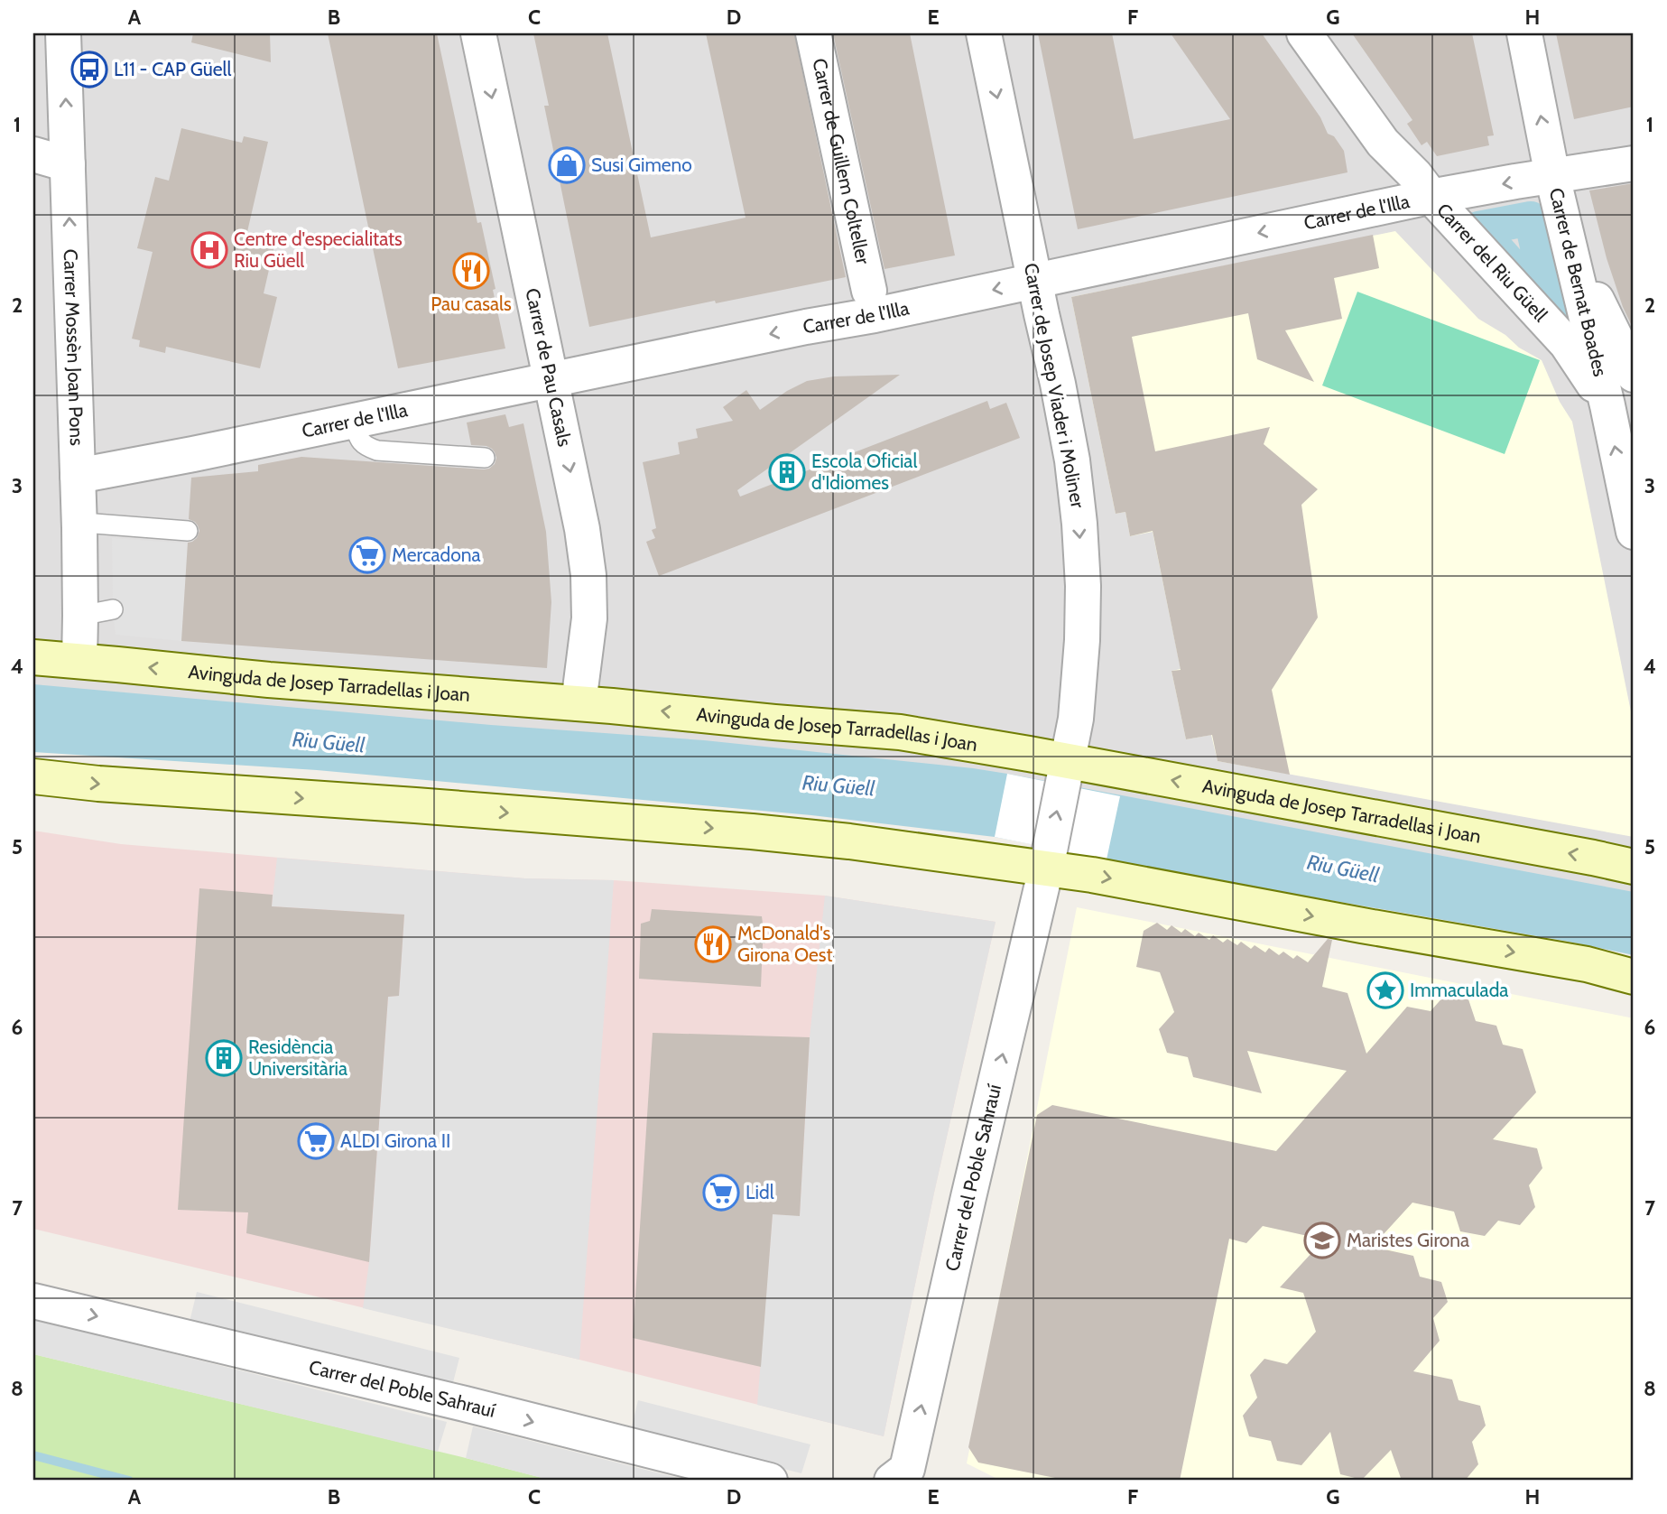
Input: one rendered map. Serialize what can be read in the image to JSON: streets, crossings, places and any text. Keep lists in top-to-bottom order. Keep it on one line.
{"streets":{"street":["Carrer de Guillem Colteller","Carrer de l'Illa","Carrer del Riu Güell","Carrer de Bernat Boades","Carrer Mossèn Joan Pons","Carrer de Pau Casals","Carrer de Josep Viader i Moliner","Avinguda de Josep Tarradellas i Joan","Carrer del Poble Sahrauí"]},"crossings":[["Carrer de l'Illa","Carrer del Riu Güell"],["Carrer de l'Illa","Carrer de Bernat Boades"],["Carrer de l'Illa","Carrer Mossèn Joan Pons"],["Carrer de l'Illa","Carrer de Pau Casals"],["Carrer de l'Illa","Carrer de Josep Viader i Moliner"],["Carrer del Riu Güell","Carrer de Bernat Boades"],["Carrer Mossèn Joan Pons","Avinguda de Josep Tarradellas i Joan"],["Carrer de Pau Casals","Avinguda de Josep Tarradellas i Joan"],["Carrer de Josep Viader i Moliner","Avinguda de Josep Tarradellas i Joan"],["Carrer de Josep Viader i Moliner","Carrer del Poble Sahrauí"]],"one_way":["Carrer de l'Illa","Carrer de Bernat Boades","Carrer Mossèn Joan Pons","Carrer de Pau Casals"],"water":["Riu Güell"],"places":{"bus stop":["L11 - CAP Güell"],"shop":["Susi Gimeno"],"hospital":["Centre d'especialitats Riu Güell"],"restaurant":["Pau casals","McDonald's Girona Oest"],"building":["Escola Oficial d'Idiomes","Residència Universitària"],"supermarket":["Mercadona","ALDI Girona II","Lidl"],"place":["Immaculada"],"school or university":["Maristes Girona"]},"grid":{"columns":["A","B","C","D","E","F","G","H"],"rows":["1","2","3","4","5","6","7","8"]}}
